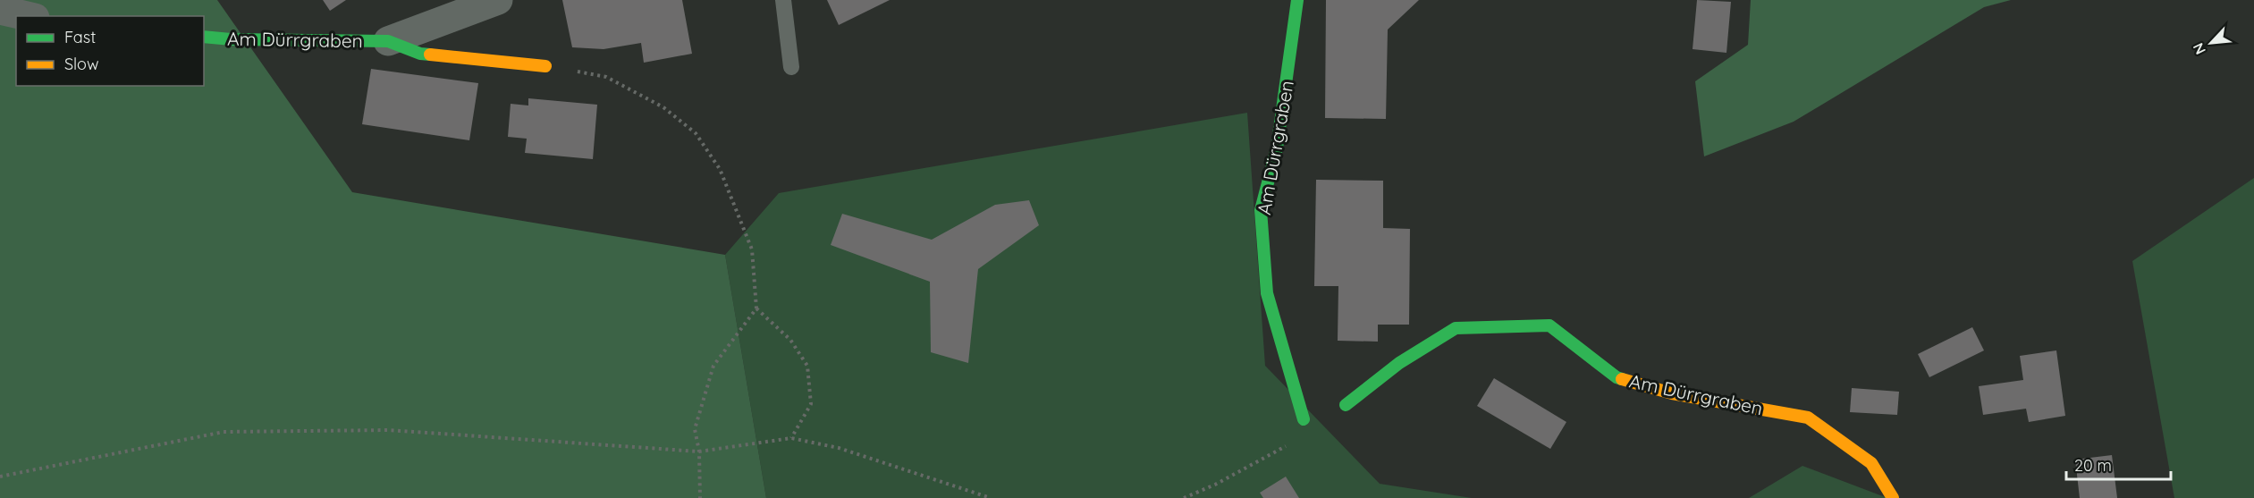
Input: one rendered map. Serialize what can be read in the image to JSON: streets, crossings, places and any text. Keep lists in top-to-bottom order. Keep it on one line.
{"streets":{"street":["Am Dürrgraben"]},"legend":["Fast","Slow"],"scale_bar":"20 m","north":"bottom left"}
